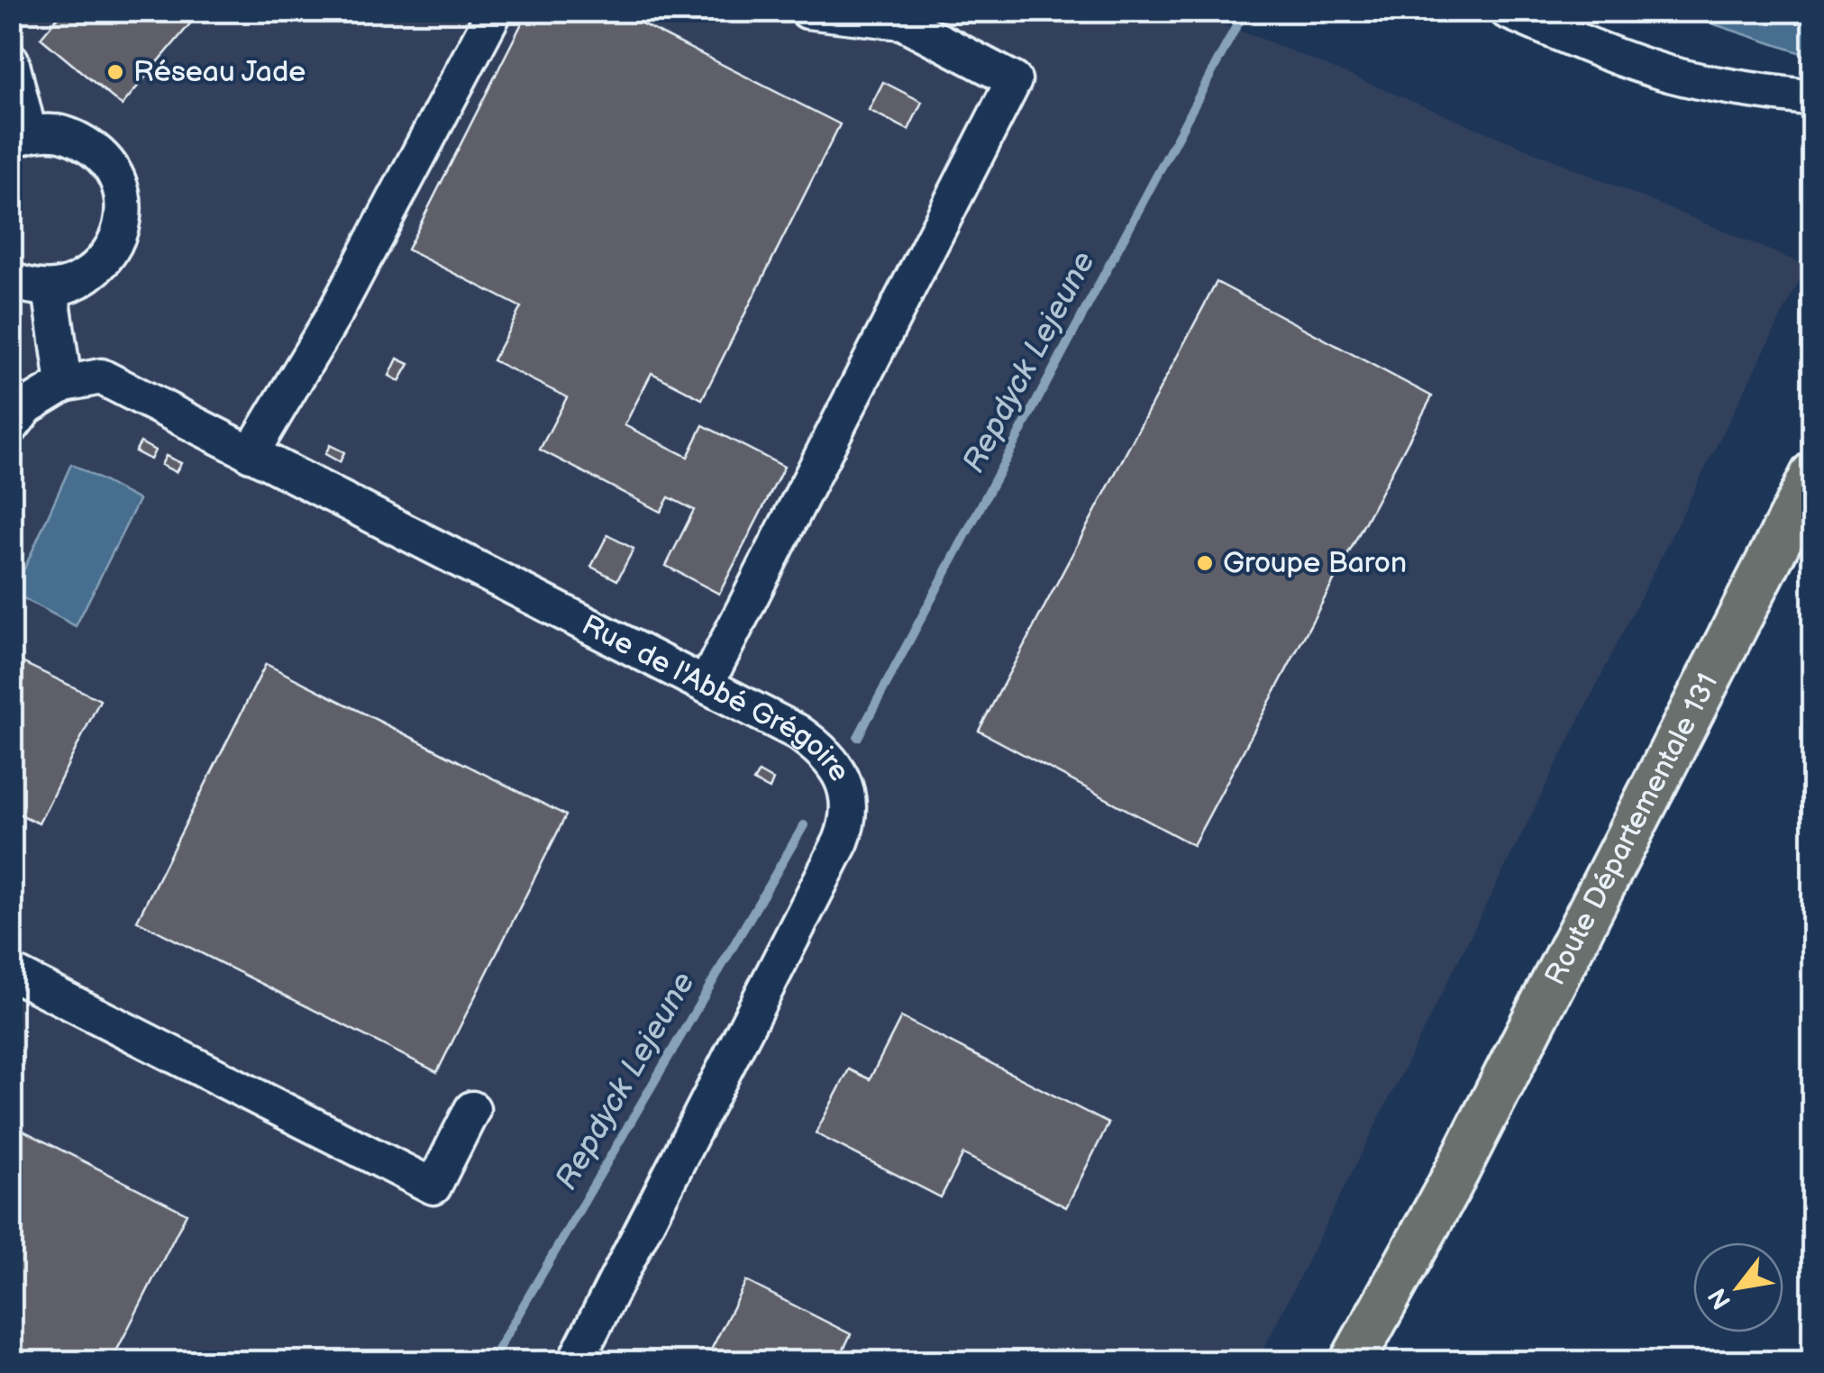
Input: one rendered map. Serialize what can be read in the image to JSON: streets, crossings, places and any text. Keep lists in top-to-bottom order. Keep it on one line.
{"streets":{"main road":["Route Départementale 131"],"street":["Rue de l'Abbé Grégoire"]},"water":["Repdyck Lejeune"],"places":["Réseau Jade","Groupe Baron"],"north":"bottom left"}
